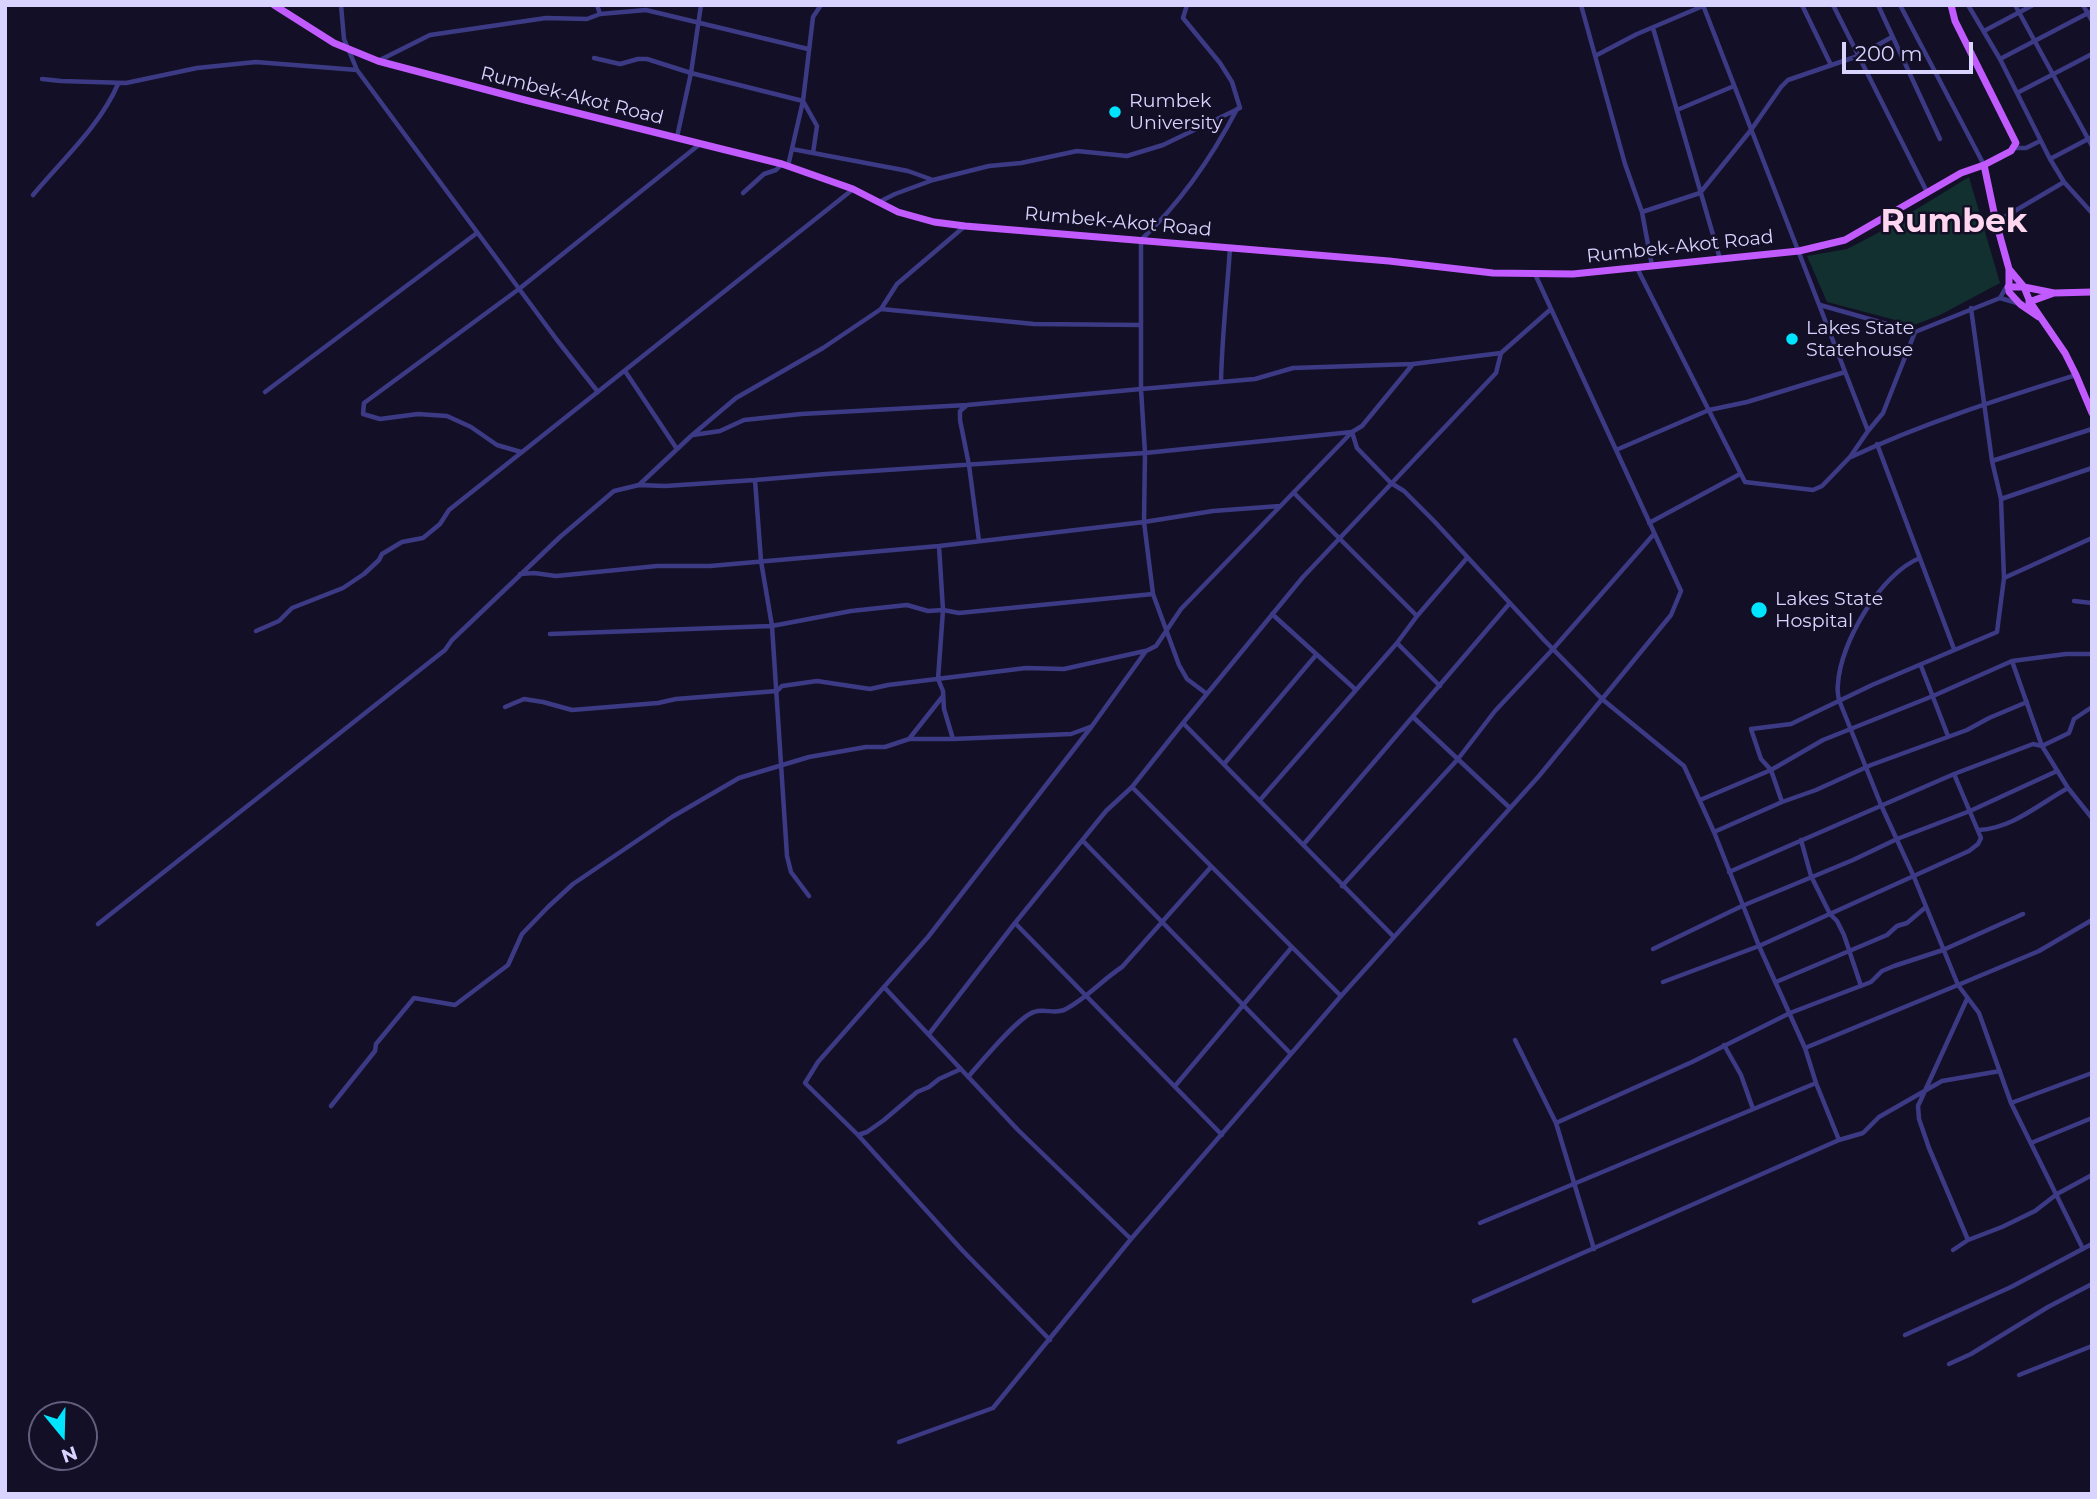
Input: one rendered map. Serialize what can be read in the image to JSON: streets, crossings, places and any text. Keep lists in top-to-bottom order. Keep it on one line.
{"streets":{"main road":["Rumbek-Akot Road"]},"districts":["Rumbek"],"places":["Rumbek University","Lakes State Statehouse","Lakes State Hospital"],"scale_bar":"200 m","north":"bottom"}
